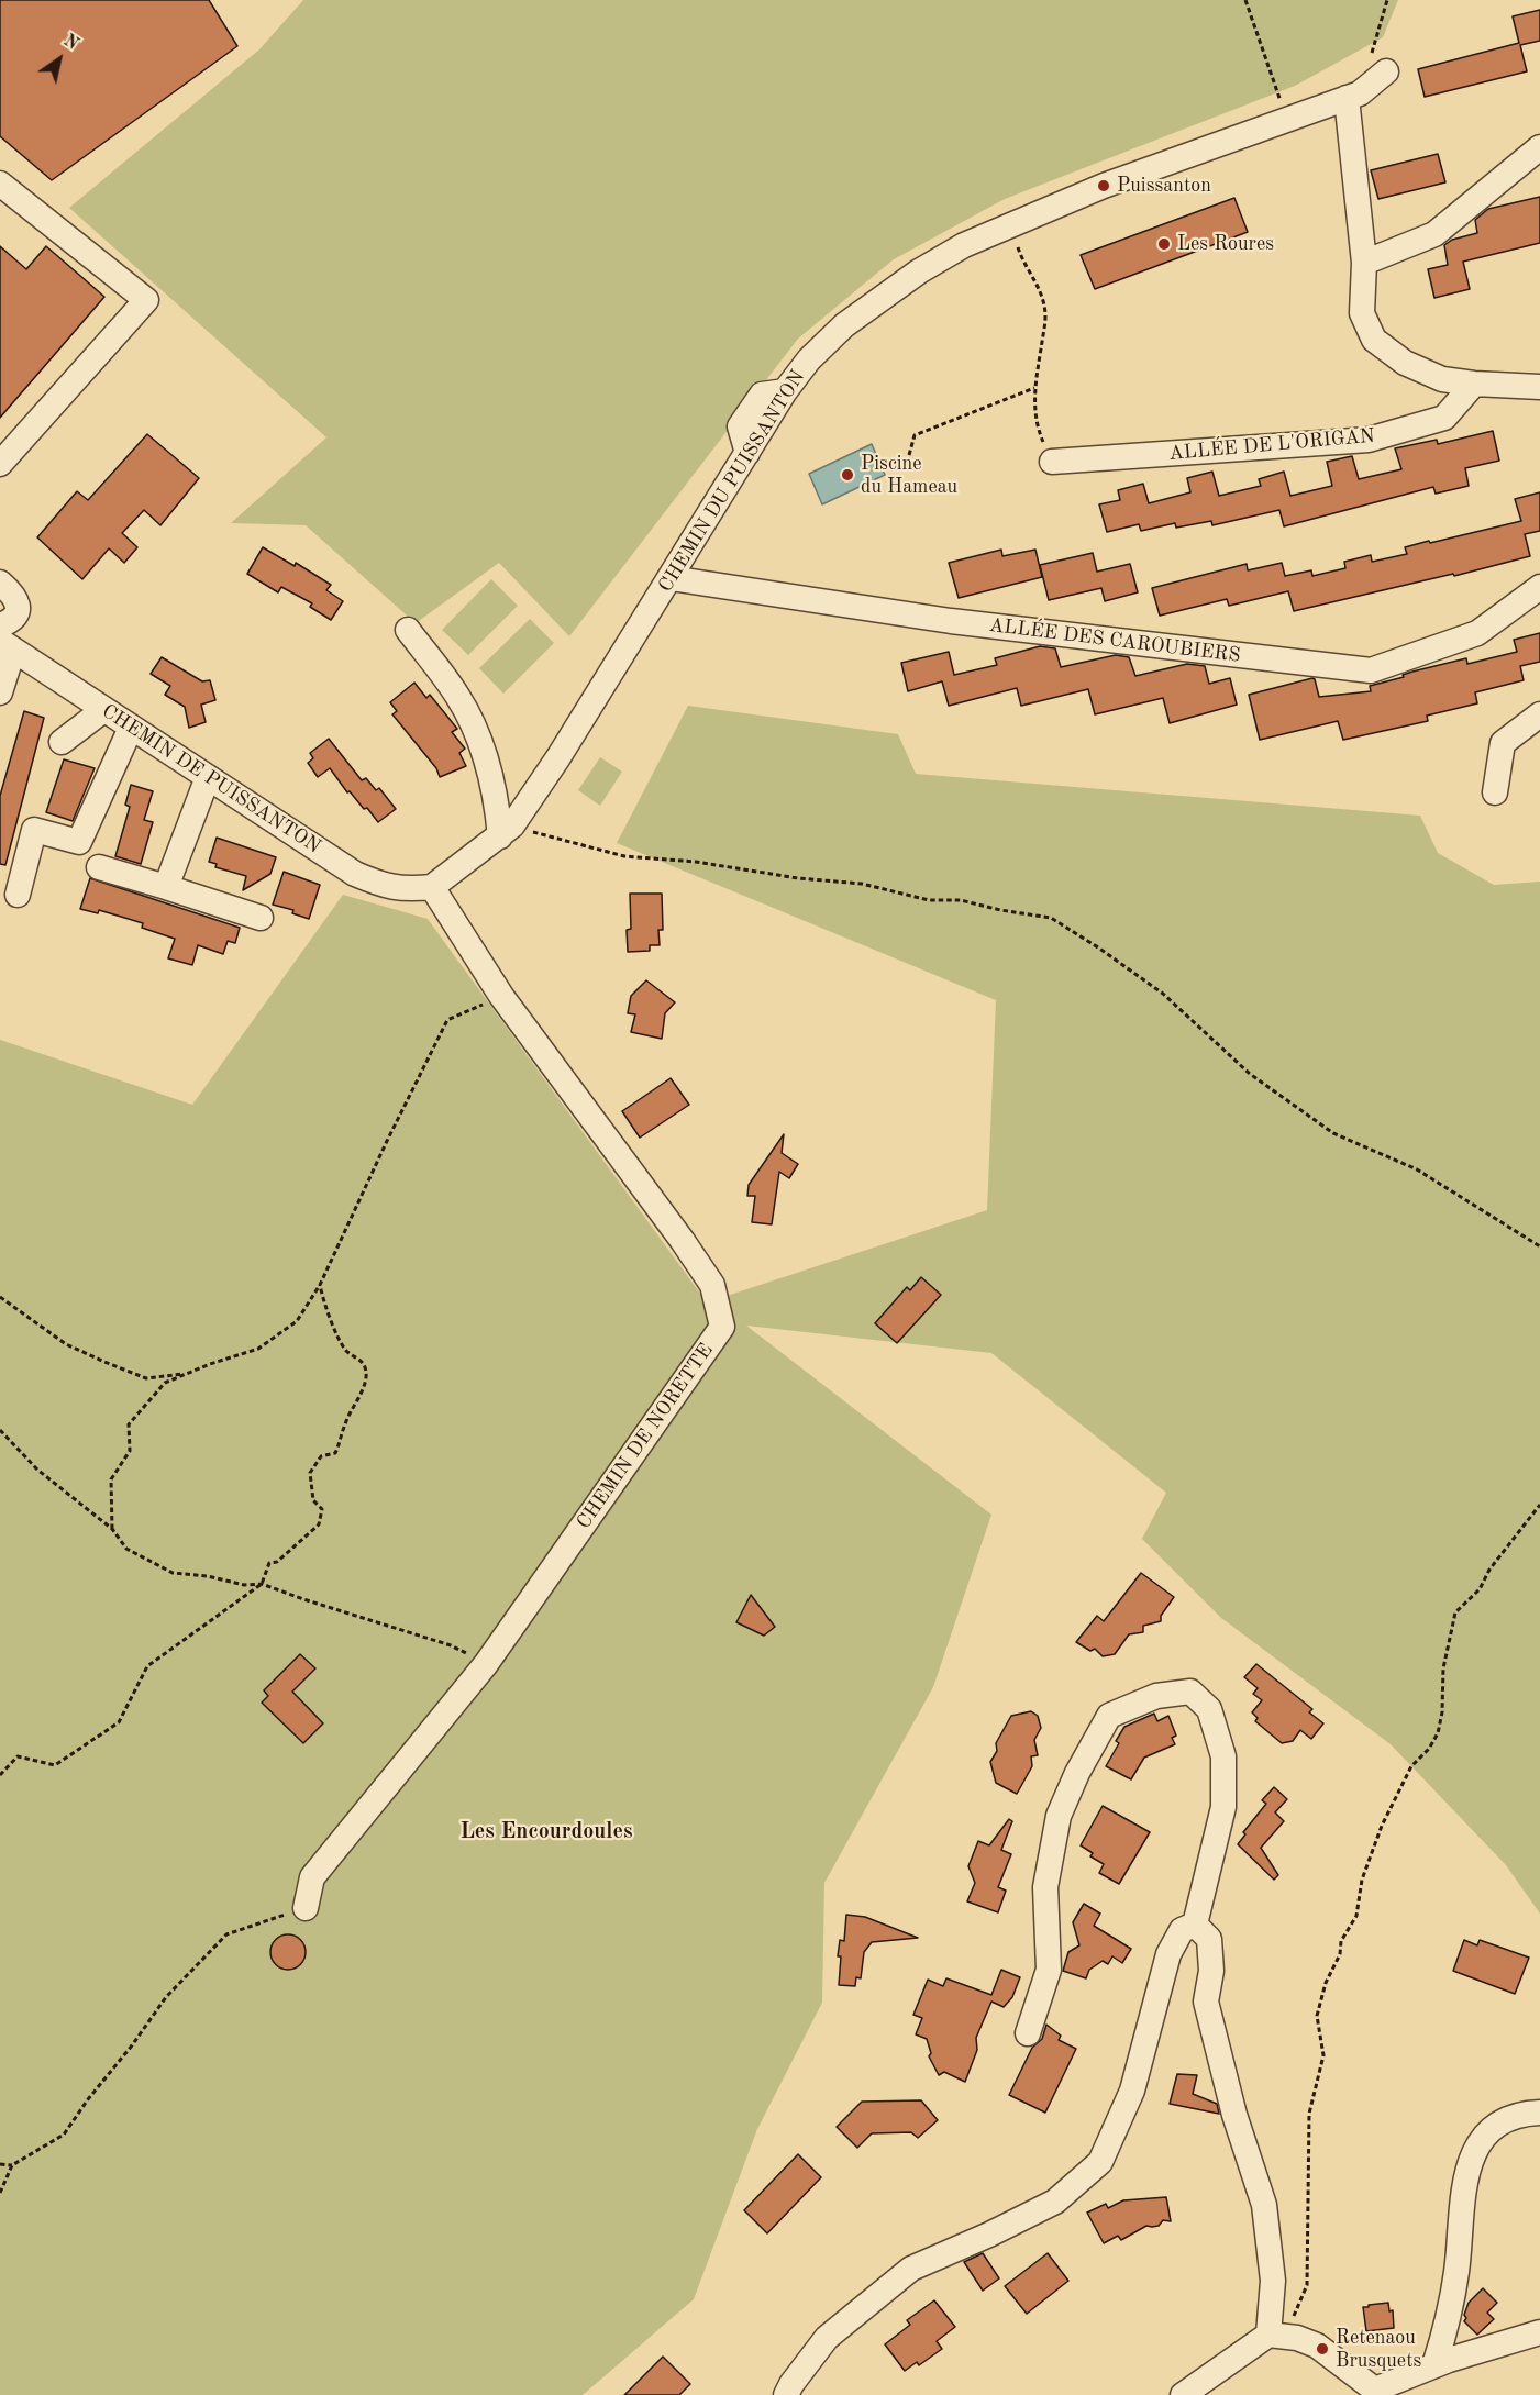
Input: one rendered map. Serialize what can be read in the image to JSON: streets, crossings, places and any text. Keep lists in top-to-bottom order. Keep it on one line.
{"streets":{"street":["ALLÉE DE L'ORIGAN","CHEMIN DU PUISSANTON","ALLÉE DES CAROUBIERS","CHEMIN DE PUISSANTON","CHEMIN DE NORETTE"]},"crossings":[["CHEMIN DU PUISSANTON","ALLÉE DES CAROUBIERS"],["CHEMIN DU PUISSANTON","CHEMIN DE PUISSANTON"],["CHEMIN DU PUISSANTON","CHEMIN DE NORETTE"],["CHEMIN DE PUISSANTON","CHEMIN DE NORETTE"]],"districts":["Les Encourdoules"],"places":["Puissanton","Les Roures","Piscine du Hameau","Retenaou Brusquets"],"north":"top right"}
